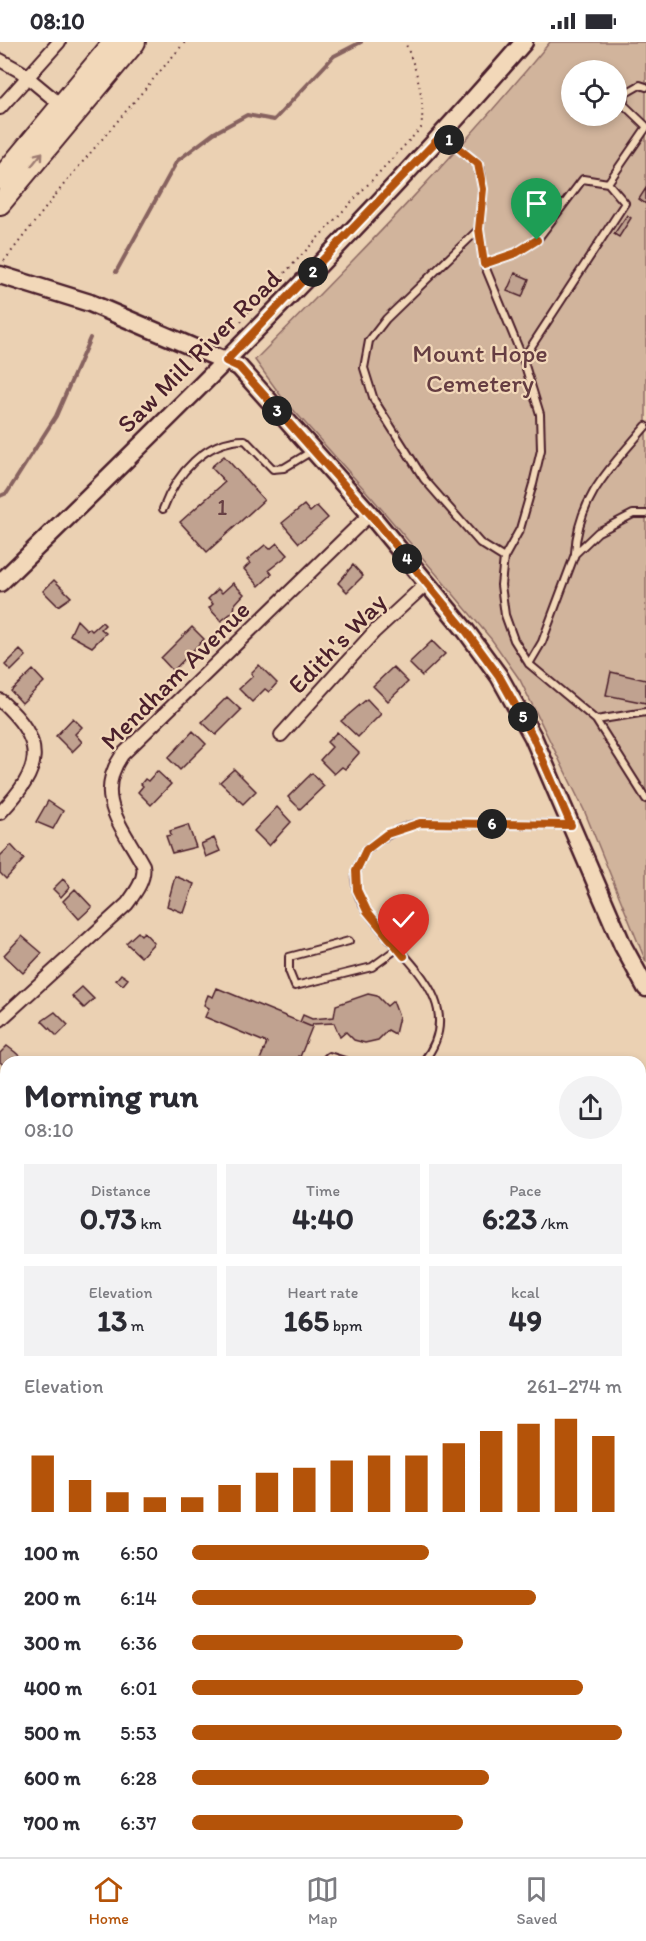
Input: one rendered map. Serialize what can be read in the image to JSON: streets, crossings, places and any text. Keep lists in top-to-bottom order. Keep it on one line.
{"streets":{"main road":["Saw Mill River Road"],"street":["Edith's Way","Mendham Avenue"]},"parks":["Mount Hope Cemetery"],"house_numbers":["1"],"page":{"status":"08:10","pins":["1","2","3","4","5","6"],"heading":["Morning run","08:10"],"stats":[["Distance","0.73 km"],["Time","4:40"],["Pace","6:23 /km"],["Elevation","13 m"],["Heart rate","165 bpm"],["kcal","49"]],"chart":["Elevation","261–274 m"],"list":[{"name":"100 m","note":"6:50"},{"name":"200 m","note":"6:14"},{"name":"300 m","note":"6:36"},{"name":"400 m","note":"6:01"},{"name":"500 m","note":"5:53"},{"name":"600 m","note":"6:28"},{"name":"700 m","note":"6:37"}],"tabs":["Home","Map","Saved"]}}
